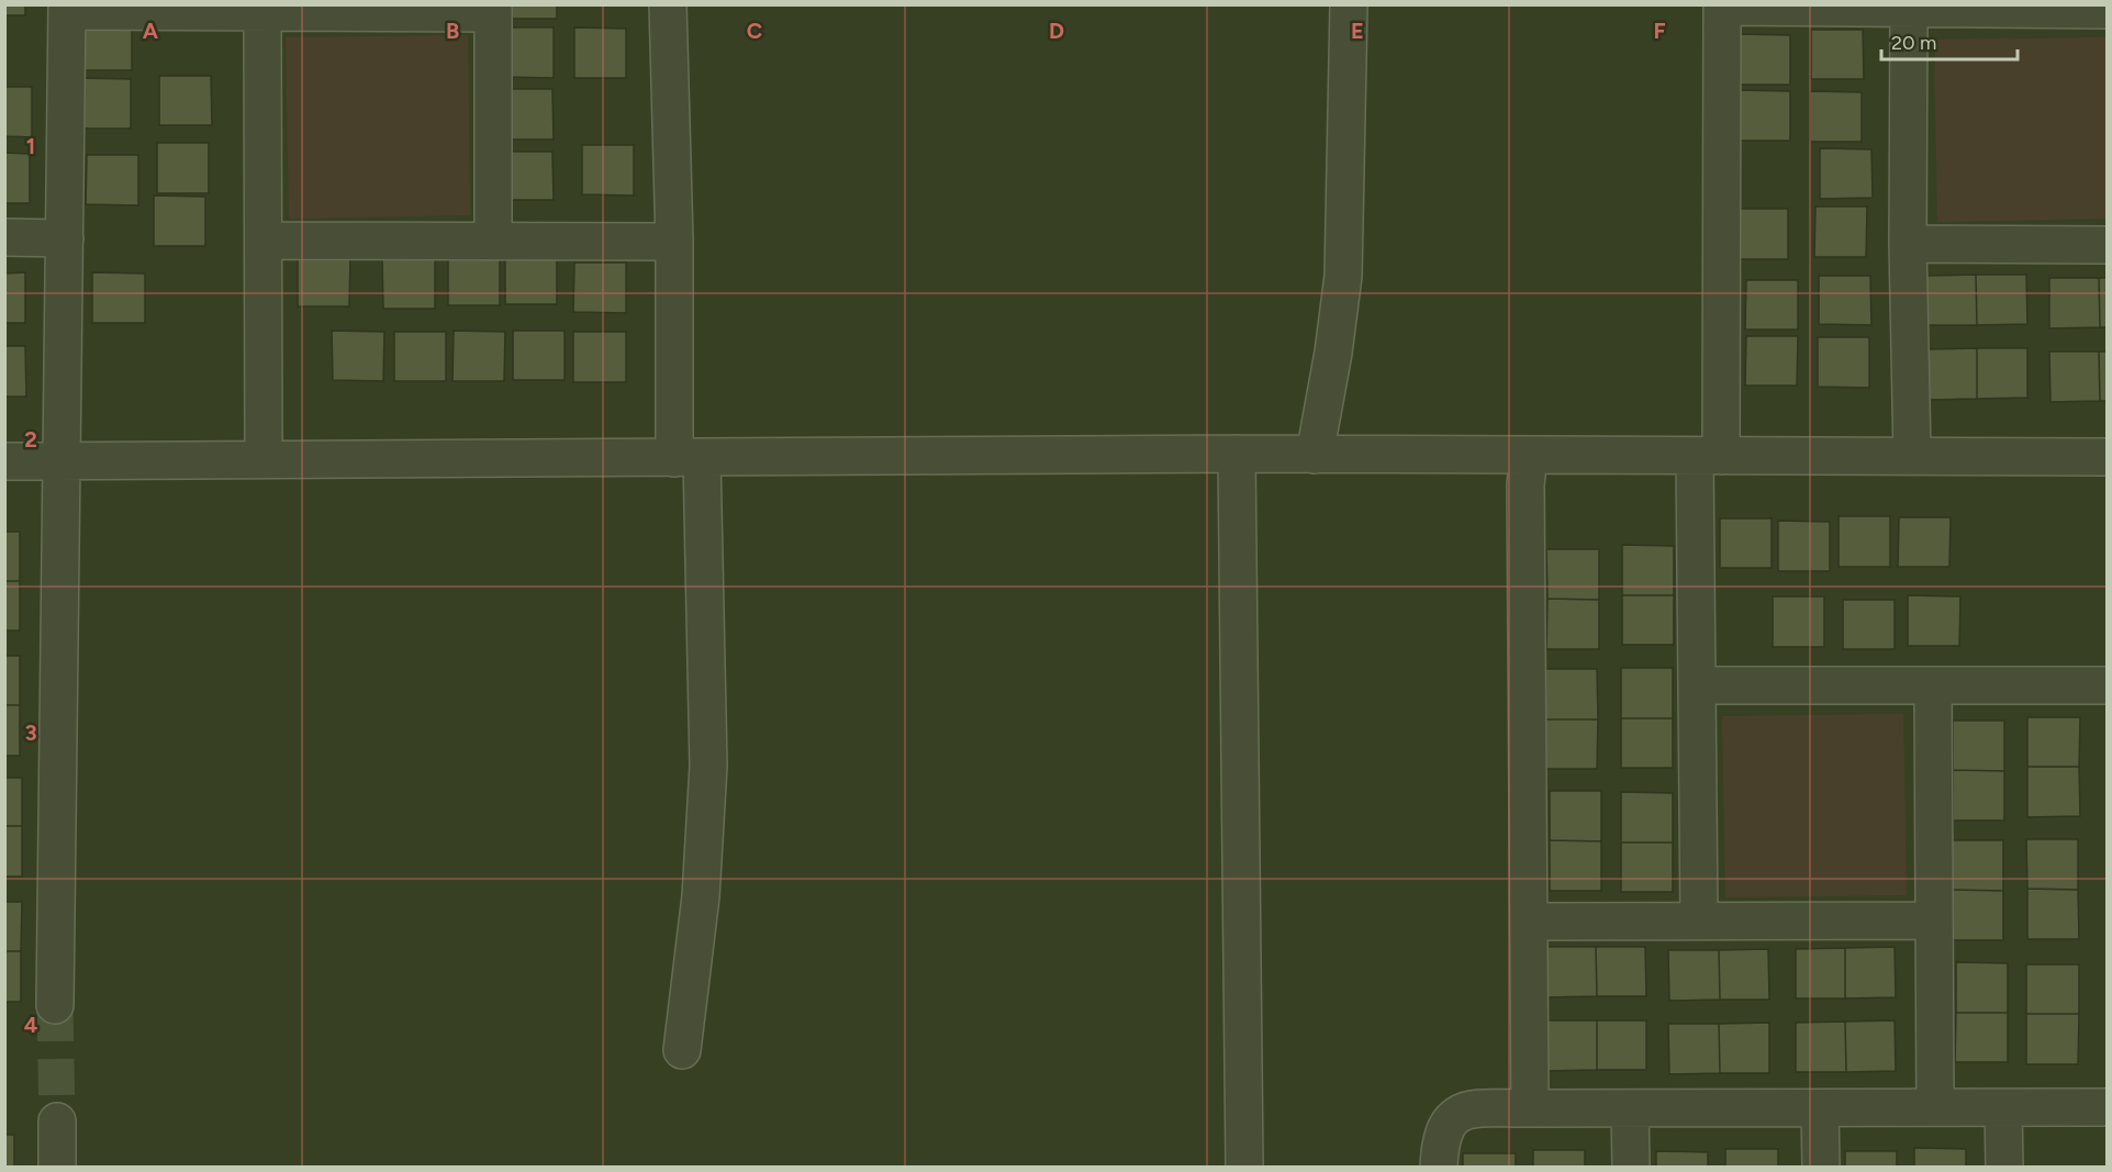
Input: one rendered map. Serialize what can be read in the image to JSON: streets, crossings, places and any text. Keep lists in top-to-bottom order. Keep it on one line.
{"scale_bar":"20 m","grid":{"columns":["A","B","C","D","E","F"],"rows":["1","2","3","4"]}}
